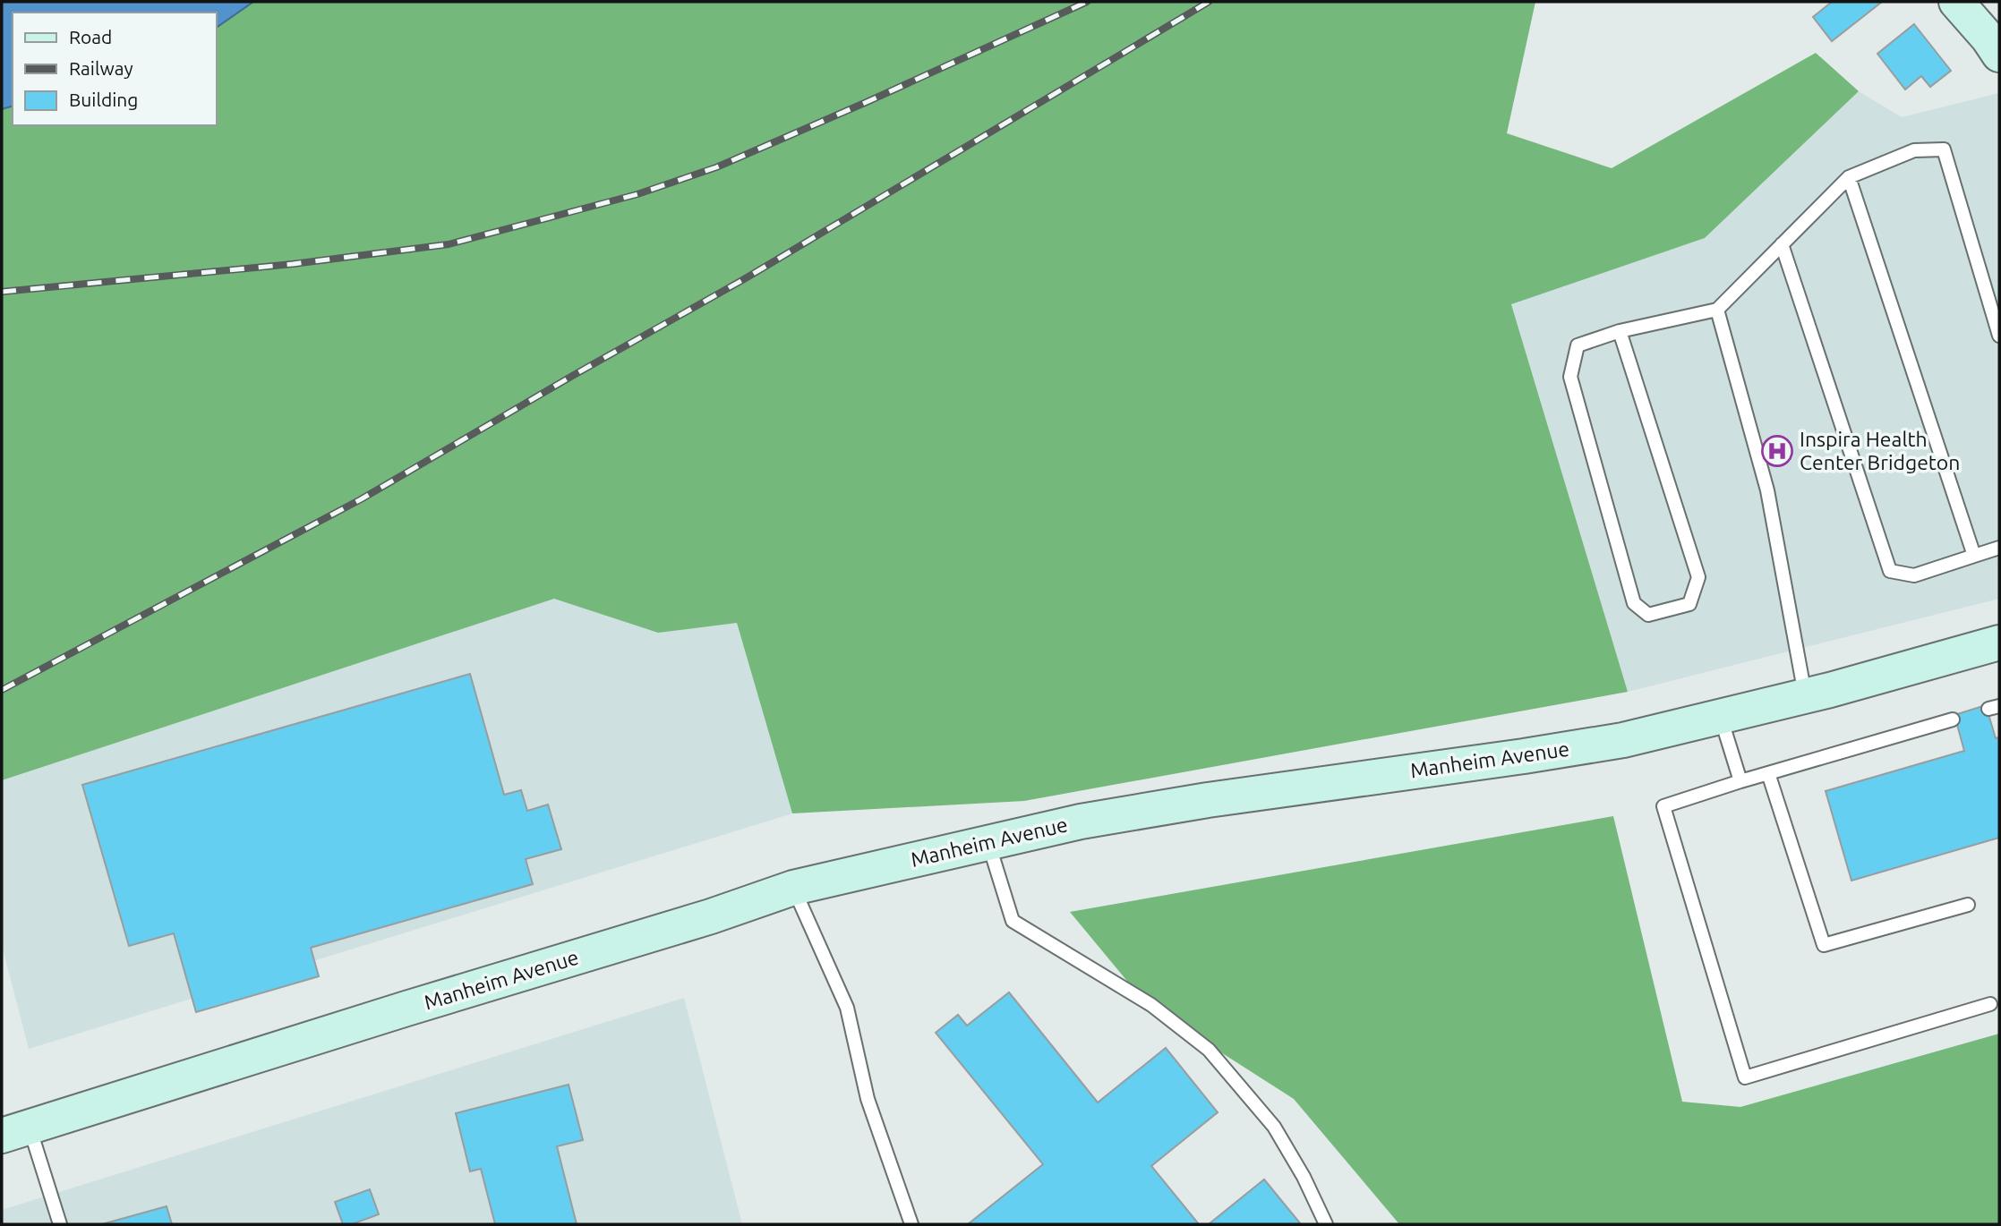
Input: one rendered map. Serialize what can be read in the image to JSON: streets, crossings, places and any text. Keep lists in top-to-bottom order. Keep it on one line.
{"streets":{"street":["Manheim Avenue"]},"places":{"hospital":["Inspira Health Center Bridgeton"]},"legend":["Road","Railway","Building"]}
